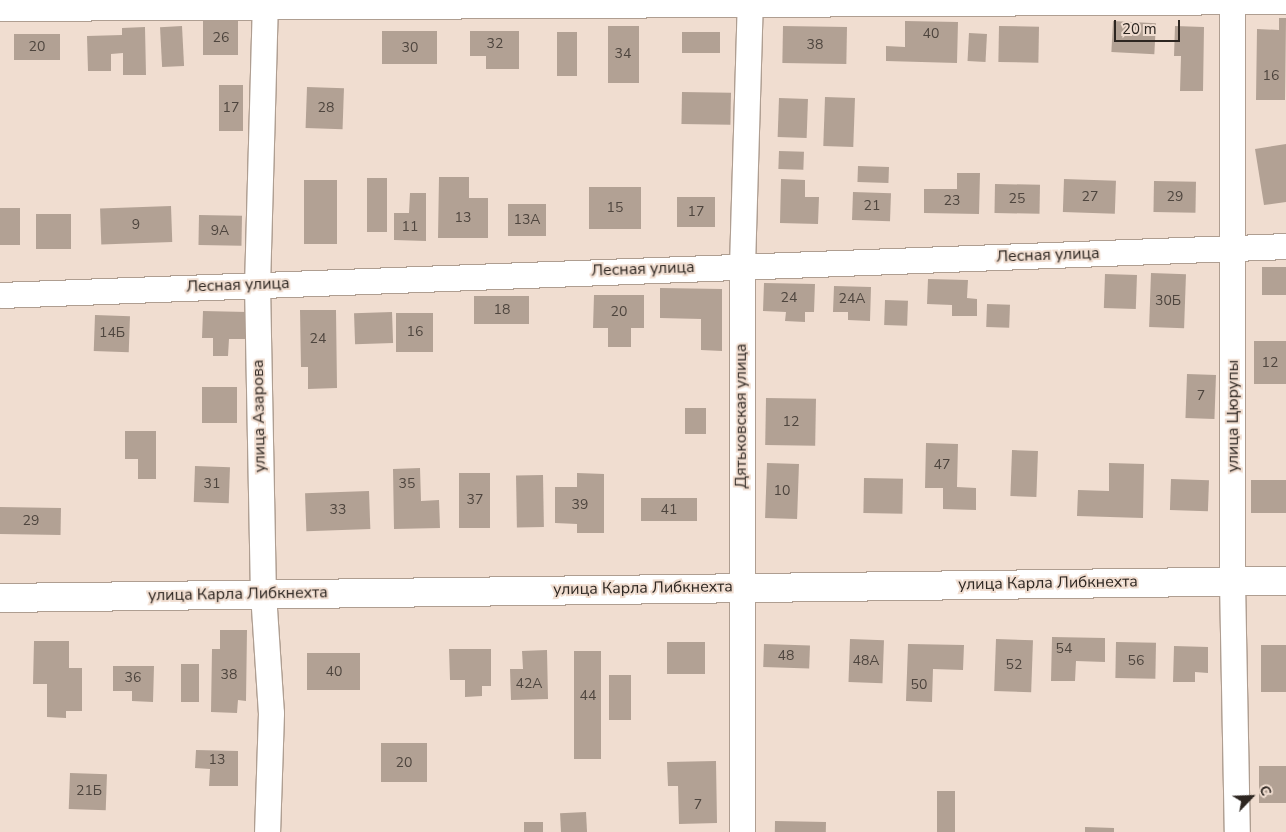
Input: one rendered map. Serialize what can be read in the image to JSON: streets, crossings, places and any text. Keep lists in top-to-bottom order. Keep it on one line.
{"streets":{"street":["Лесная улица","улица Азарова","Дятьковская улица","улица Цюрупы","улица Карла Либкнехта"]},"crossings":[["Лесная улица","улица Азарова"],["Лесная улица","Дятьковская улица"],["Лесная улица","улица Цюрупы"],["улица Азарова","улица Карла Либкнехта"],["Дятьковская улица","улица Карла Либкнехта"],["улица Цюрупы","улица Карла Либкнехта"]],"house_numbers":["40","26","32","38","20","30","34","16","17","28","27","29","25","23","21","15","17","13","13А","9","11","9А","24","24А","30Б","18","20","16","14Б","24","12","7","12","47","31","35","10","37","39","33","41","29","54","48","48А","56","52","40","38","36","42А","50","44","13","20","21Б","7"],"scale_bar":"20 m","north":"top right"}
